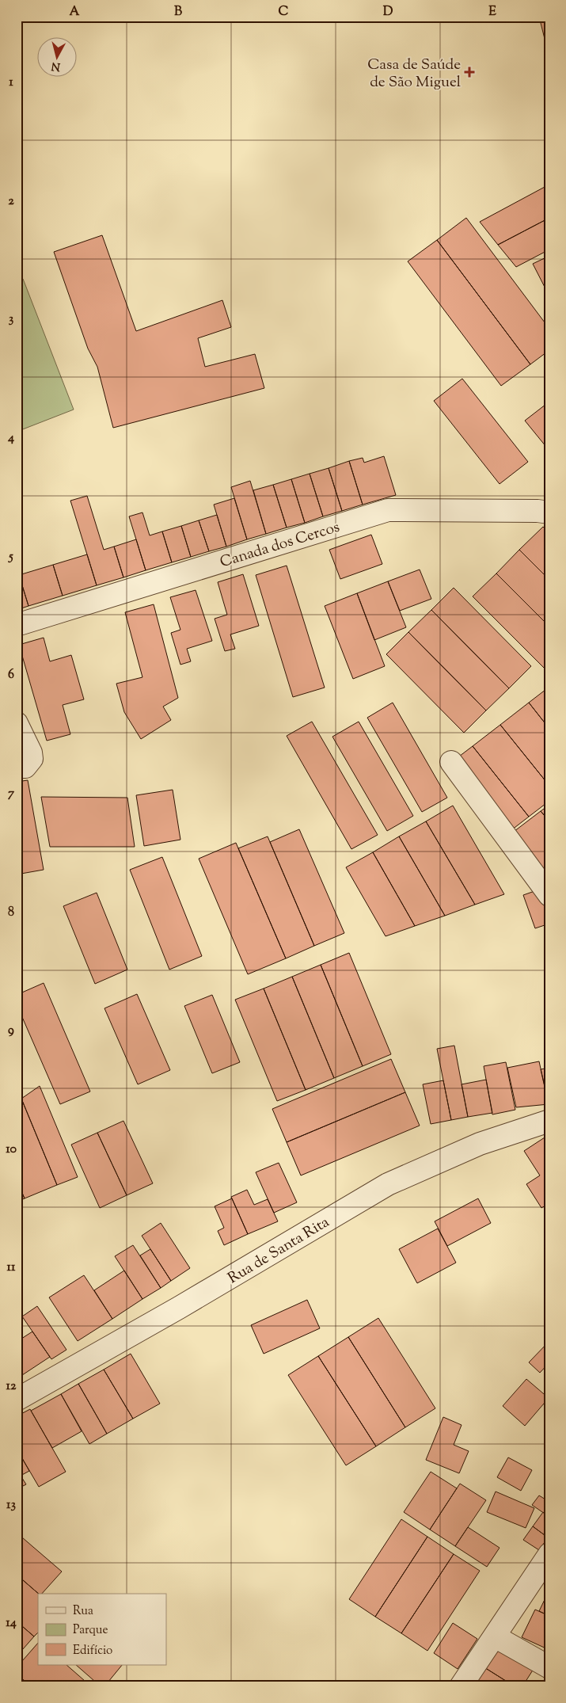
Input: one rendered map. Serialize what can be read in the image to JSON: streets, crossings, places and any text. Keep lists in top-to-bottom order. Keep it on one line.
{"streets":{"street":["Canada dos Cercos","Rua de Santa Rita"]},"places":{"health":["Casa de Saúde de São Miguel"]},"legend":["Rua","Parque","Edifício"],"north":"bottom","grid":{"columns":["A","B","C","D","E"],"rows":["1","2","3","4","5","6","7","8","9","10","11","12","13","14"]}}
